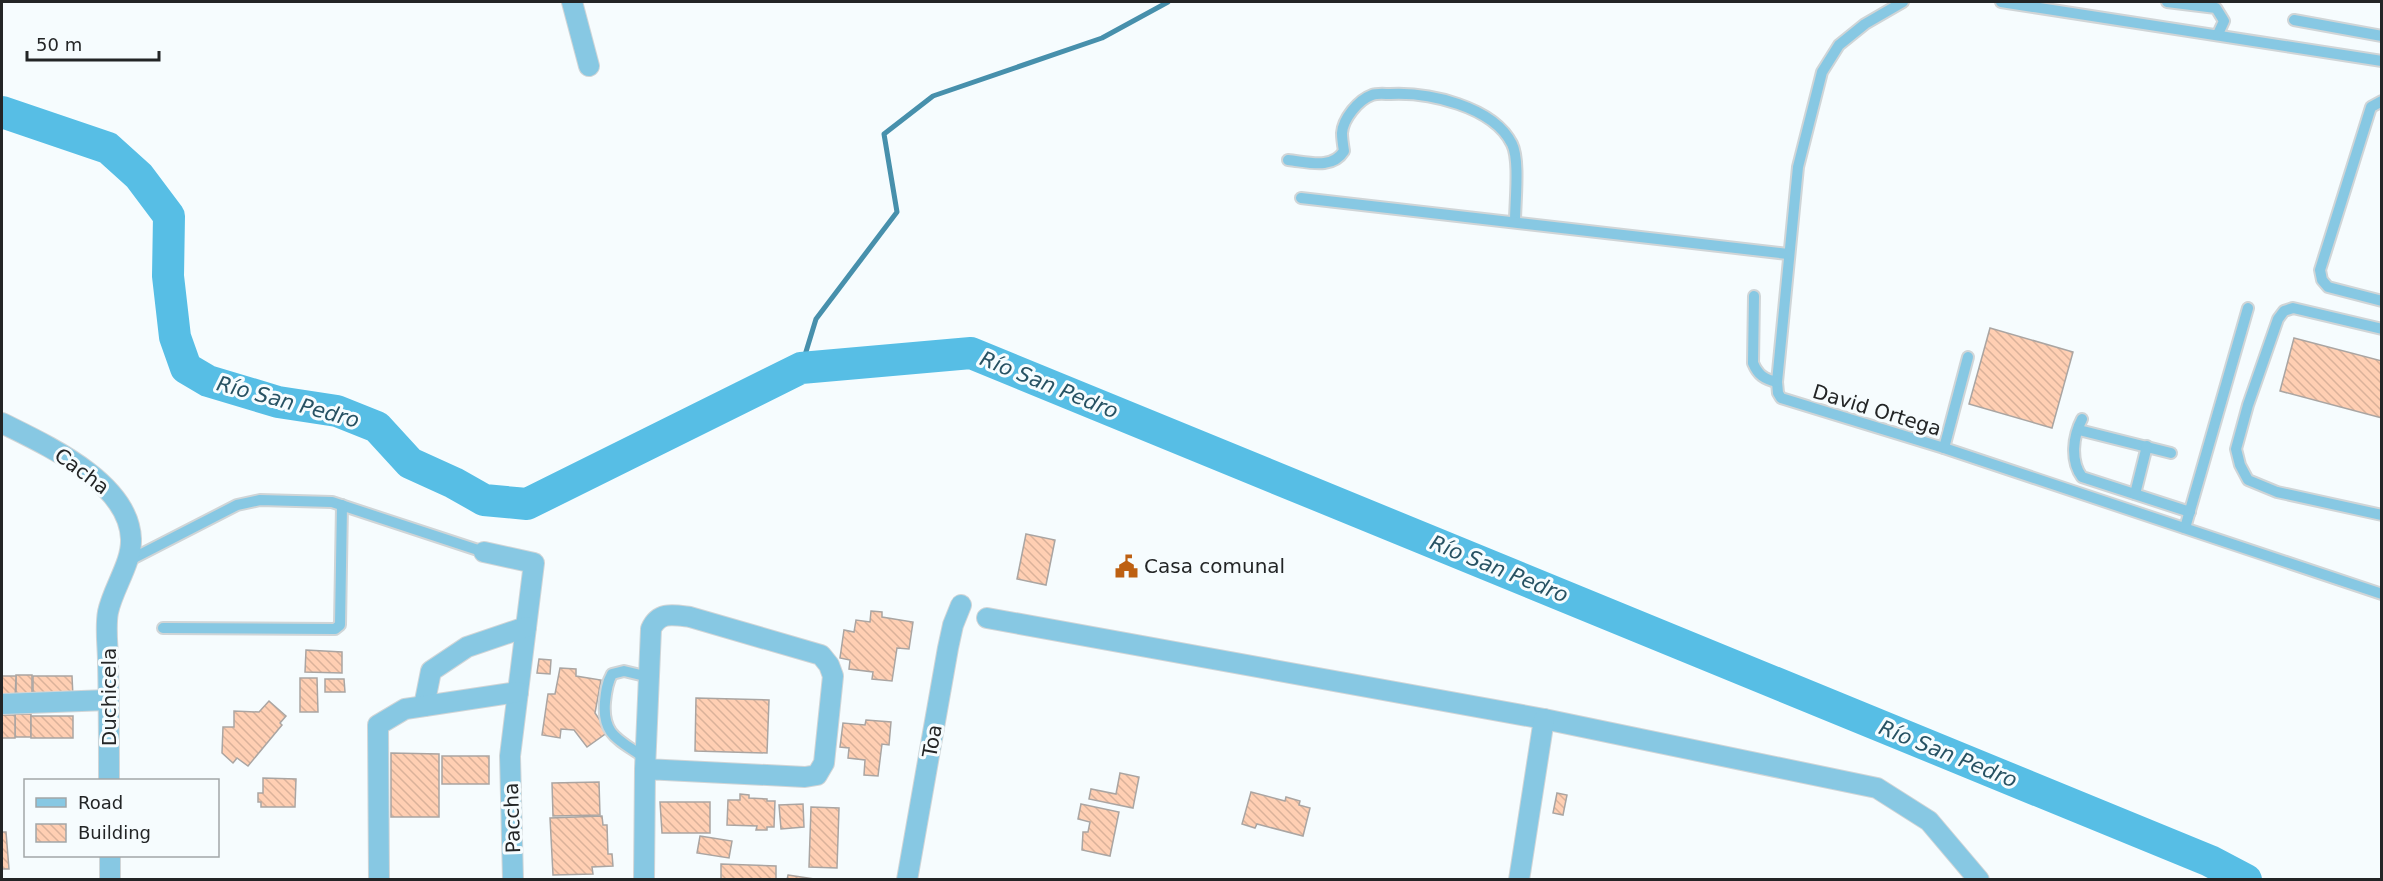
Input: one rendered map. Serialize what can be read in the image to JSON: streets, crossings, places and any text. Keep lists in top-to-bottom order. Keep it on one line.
{"streets":{"street":["Cacha","Duchicela","Toa","Paccha"],"lane":["David Ortega"]},"crossings":[["Cacha","Duchicela"]],"water":["Río San Pedro"],"places":{"public building":["Casa comunal"]},"legend":["Road","Building"],"scale_bar":"50 m"}
